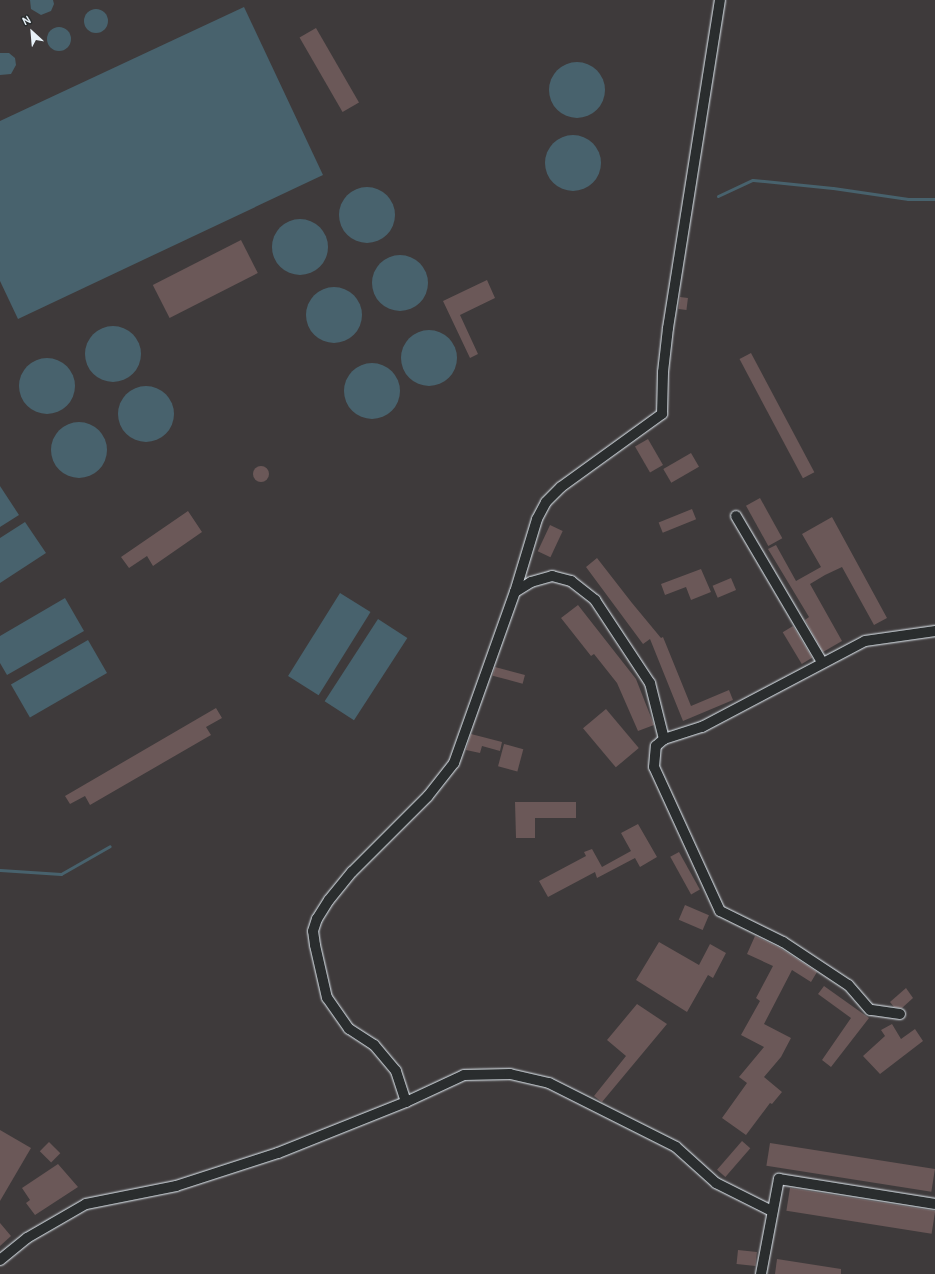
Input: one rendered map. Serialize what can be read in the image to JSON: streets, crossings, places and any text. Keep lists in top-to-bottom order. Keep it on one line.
{"north":"top left"}
